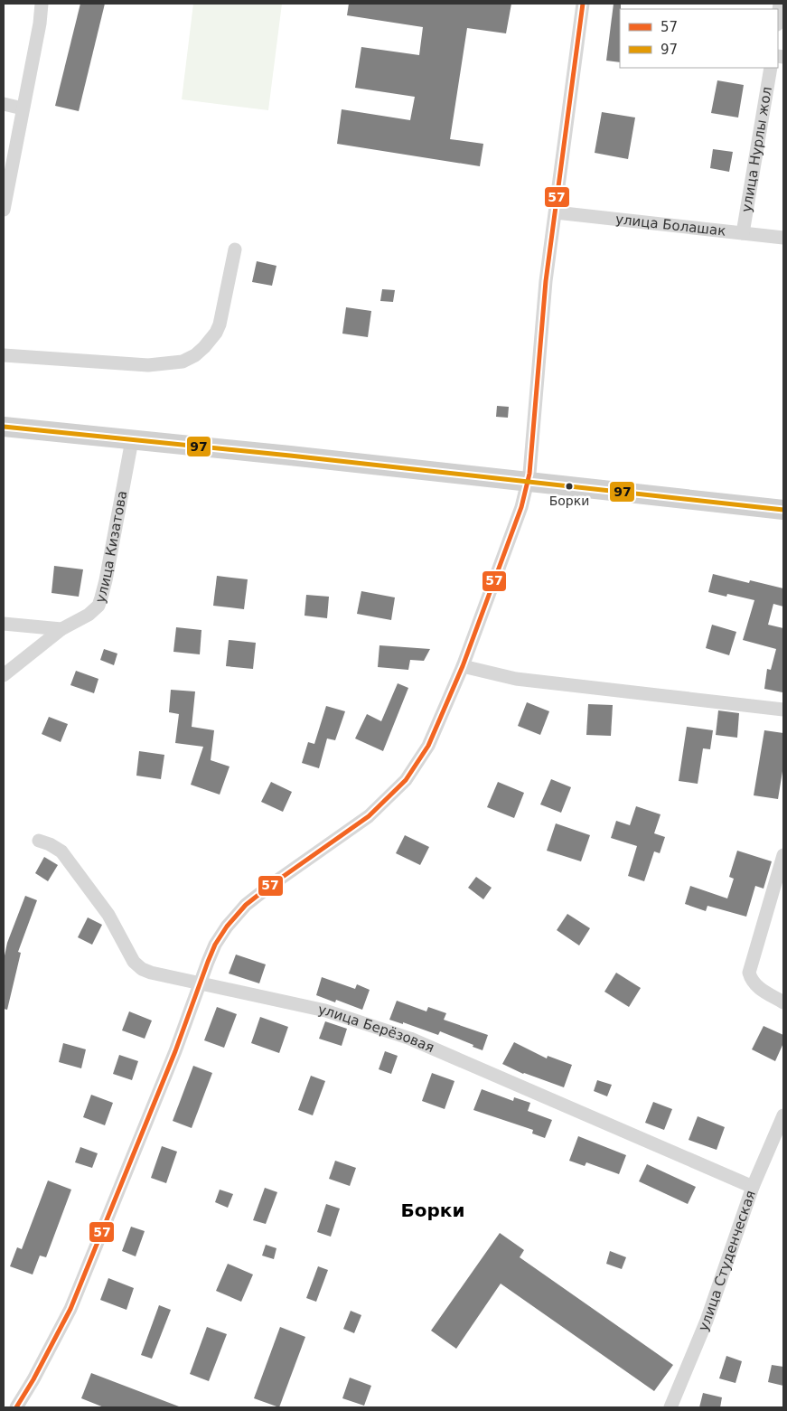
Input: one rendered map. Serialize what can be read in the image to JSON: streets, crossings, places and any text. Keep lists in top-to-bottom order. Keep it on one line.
{"streets":{"street":["улица Нурлы жол","улица Болашак","улица Кизатова","улица Берёзовая","улица Студенческая"]},"crossings":[["улица Нурлы жол","улица Болашак"],["улица Берёзовая","улица Студенческая"]],"districts":["Борки"],"places":["Борки"],"lines":["transit line 57","transit line 97"],"legend":["57","97"]}
